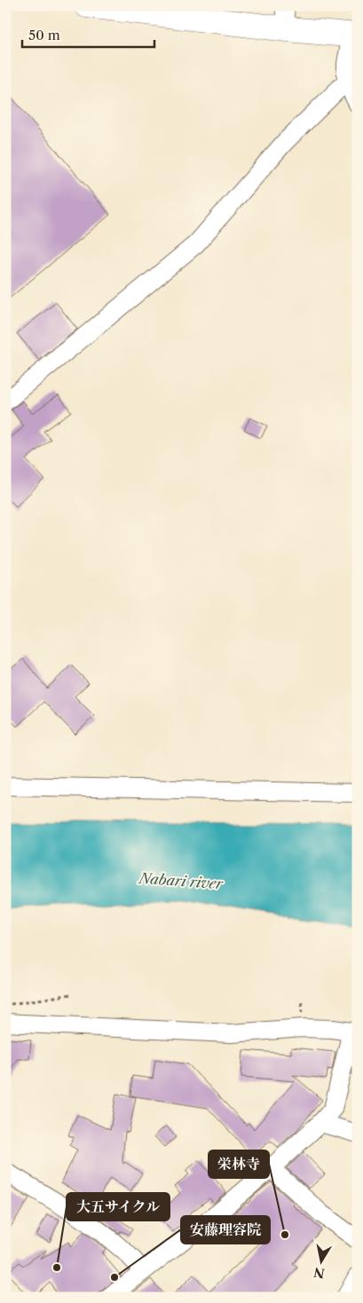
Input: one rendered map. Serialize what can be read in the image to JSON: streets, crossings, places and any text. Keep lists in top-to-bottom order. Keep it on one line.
{"water":["Nabari river"],"places":["栄林寺","大五サイクル","安藤理容院"],"scale_bar":"50 m","north":"bottom"}
